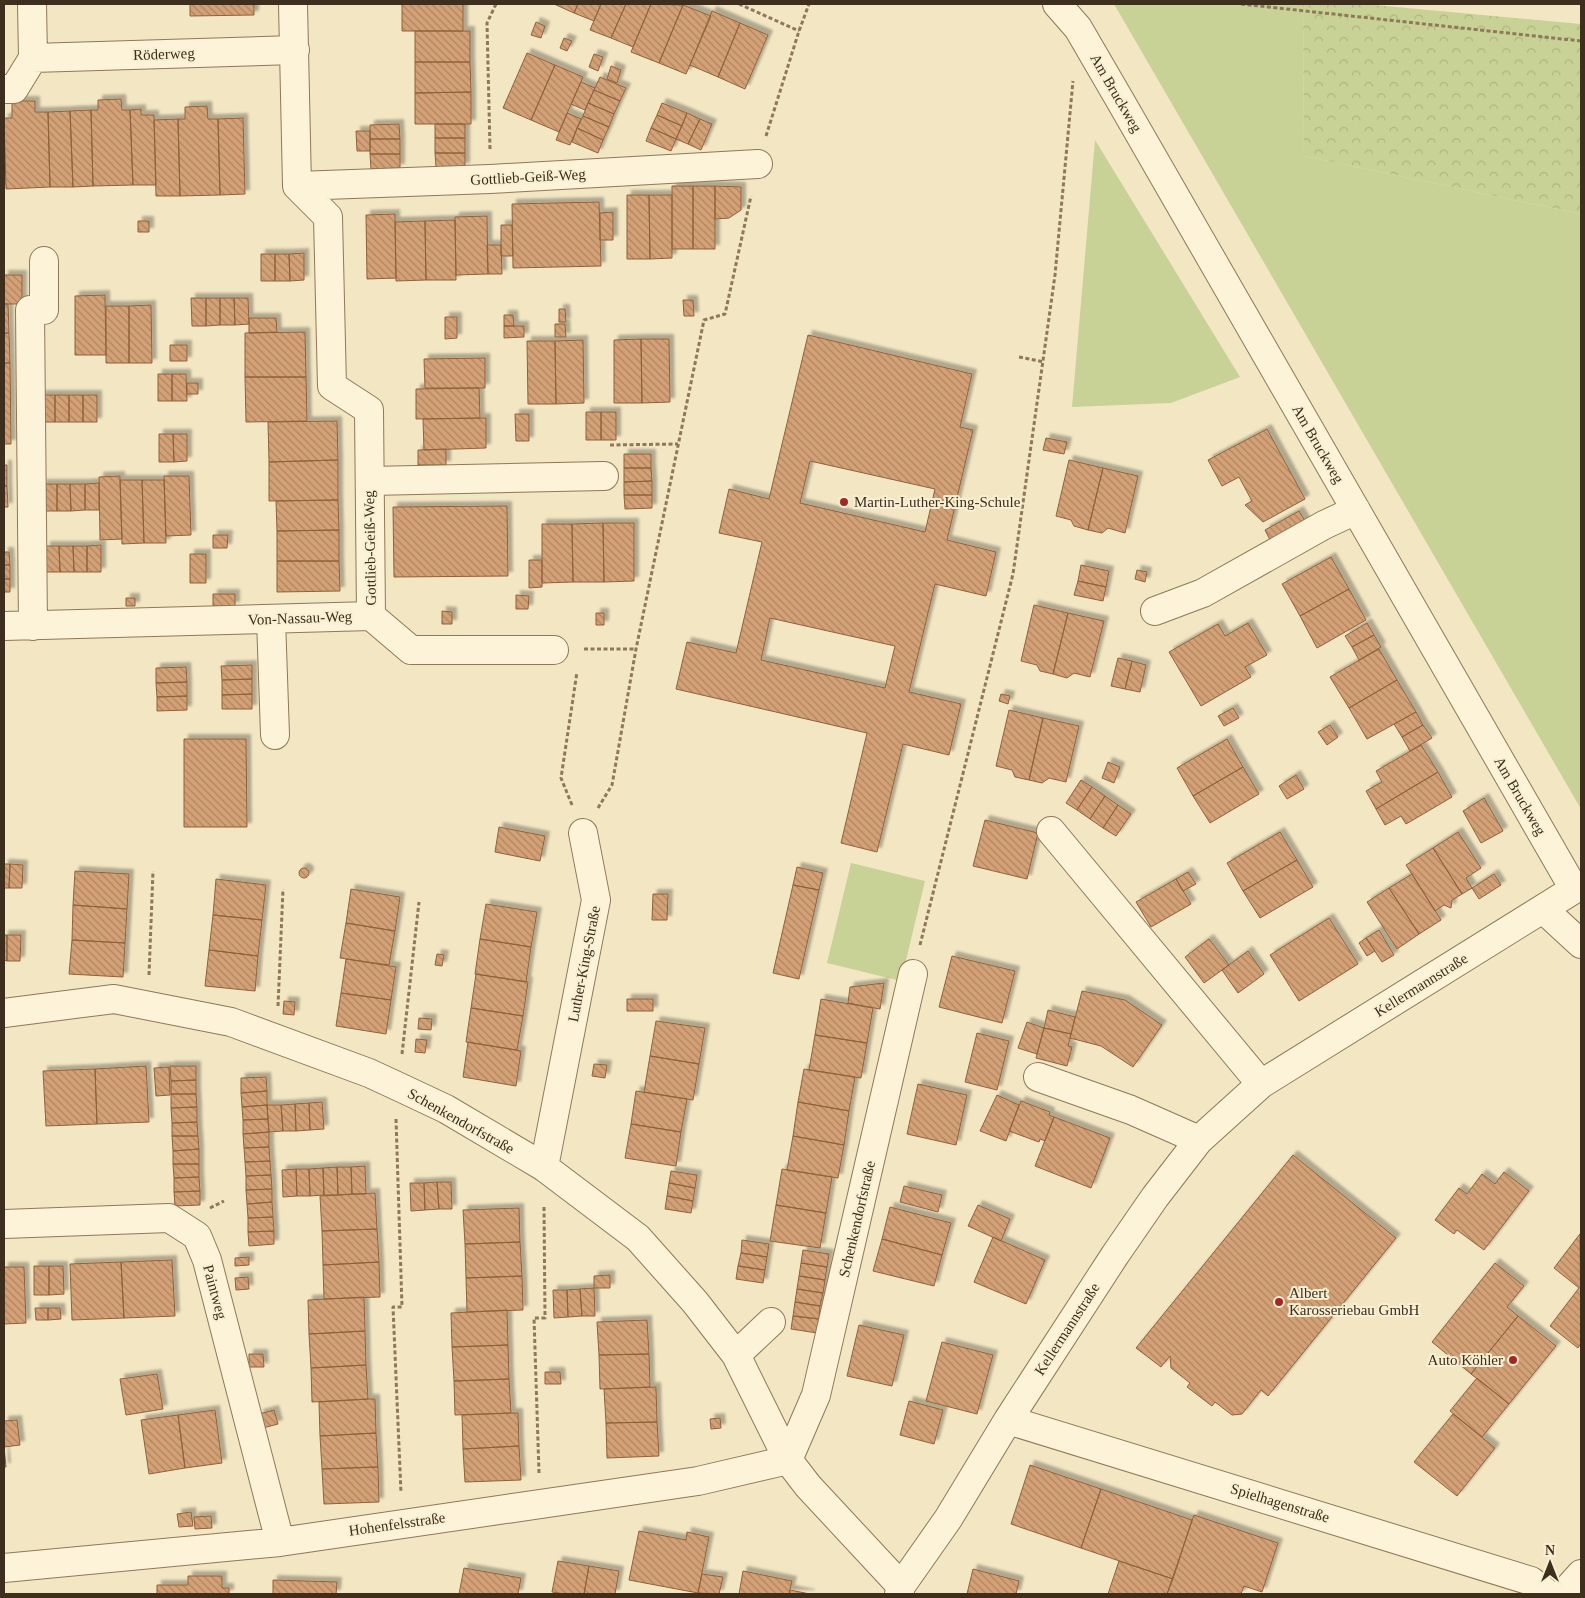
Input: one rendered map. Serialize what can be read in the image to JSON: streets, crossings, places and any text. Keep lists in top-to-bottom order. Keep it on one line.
{"streets":{"street":["Röderweg","Am Bruckweg","Gottlieb-Geiß-Weg","Von-Nassau-Weg","Luther-King-Straße","Kellermannstraße","Schenkendorfstraße","Paintweg","Spielhagenstraße","Hohenfelsstraße"]},"crossings":[["Am Bruckweg","Kellermannstraße"],["Gottlieb-Geiß-Weg","Von-Nassau-Weg"],["Luther-King-Straße","Schenkendorfstraße"],["Kellermannstraße","Schenkendorfstraße"],["Kellermannstraße","Spielhagenstraße"],["Schenkendorfstraße","Hohenfelsstraße"],["Paintweg","Hohenfelsstraße"]],"places":["Martin-Luther-King-Schule","Albert Karosseriebau GmbH","Auto Köhler"],"north":"top"}
